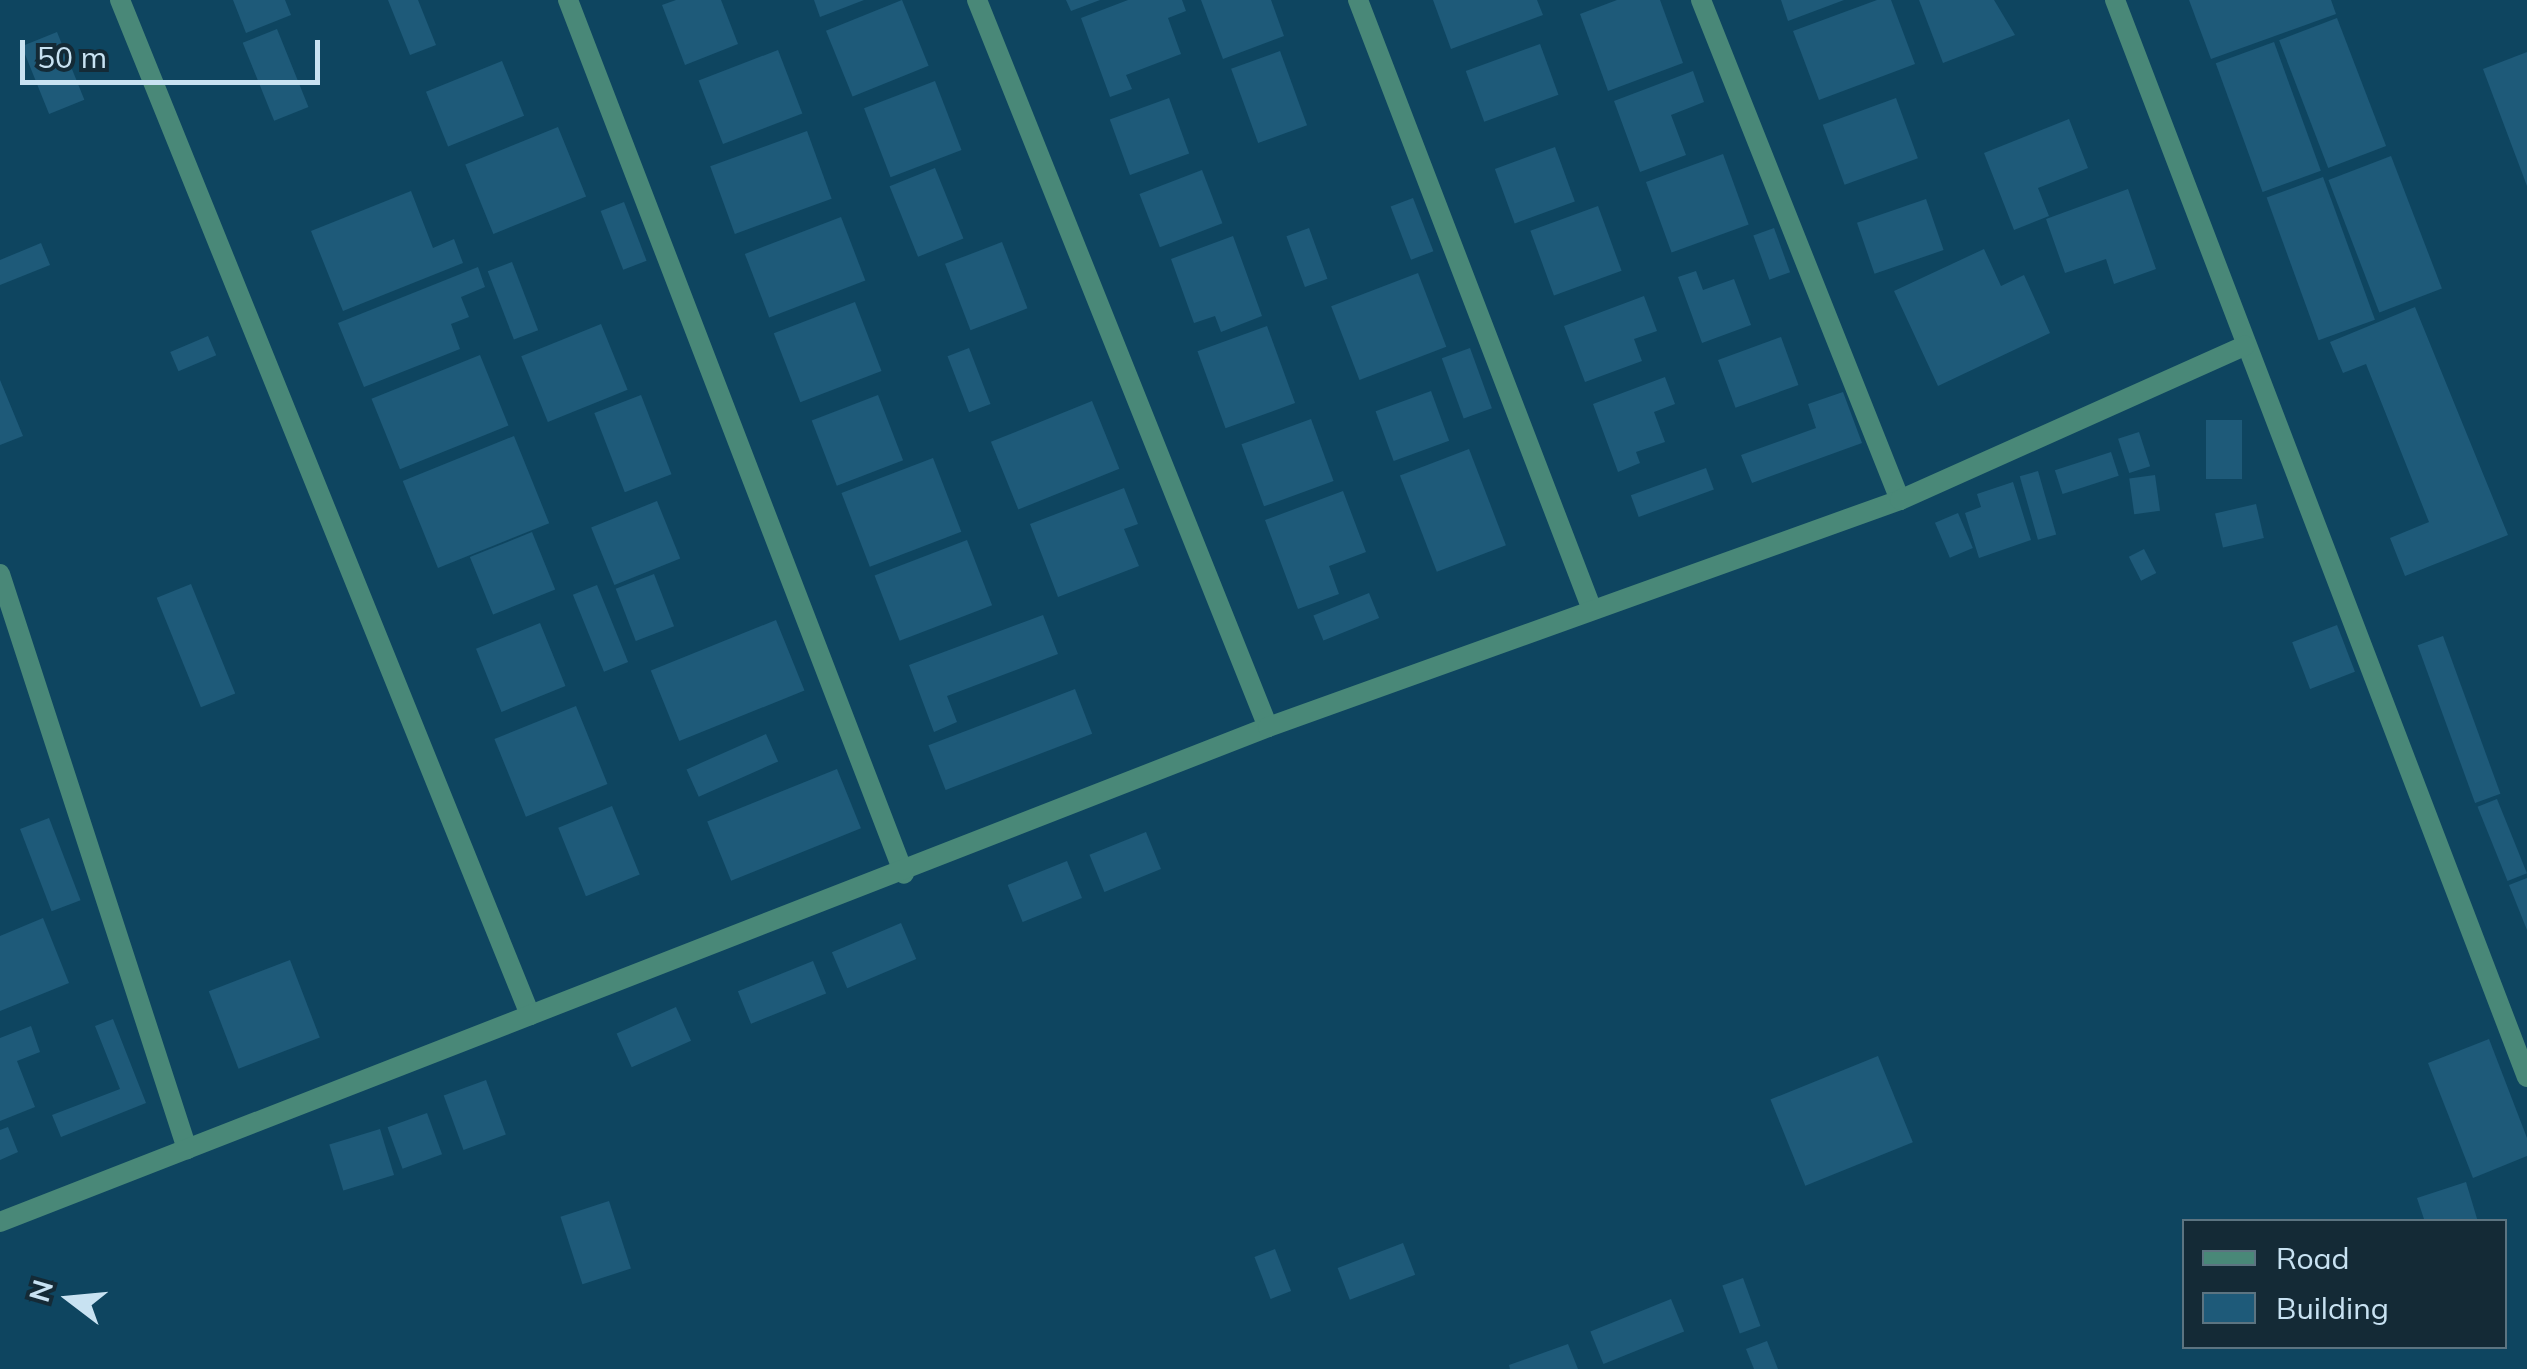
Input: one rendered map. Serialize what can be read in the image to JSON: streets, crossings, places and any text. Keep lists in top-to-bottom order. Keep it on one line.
{"legend":["Road","Building"],"scale_bar":"50 m","north":"left"}
